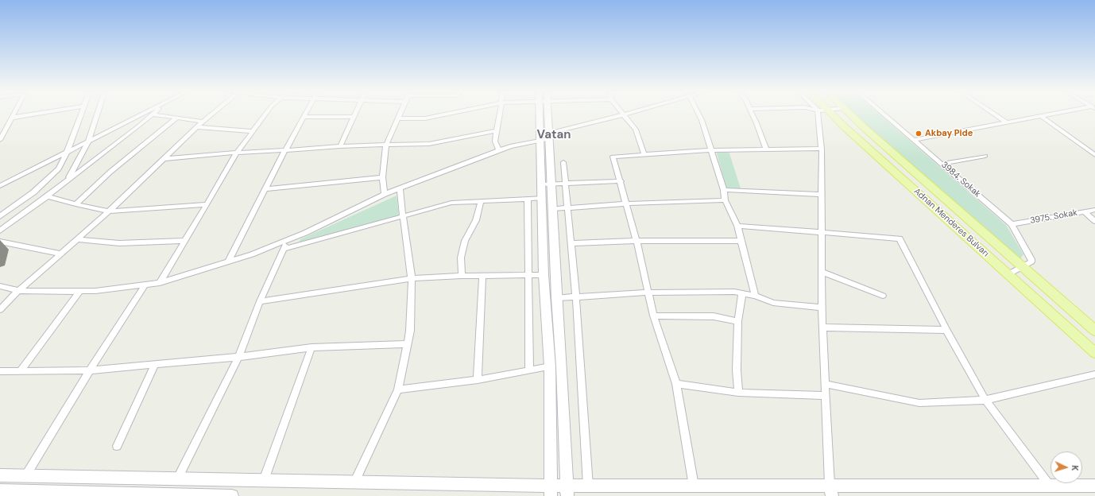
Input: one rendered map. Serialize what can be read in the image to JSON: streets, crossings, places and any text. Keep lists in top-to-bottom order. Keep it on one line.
{"streets":{"main road":["Adnan Menderes Bulvarı"],"street":["3984. Sokak","3975. Sokak"]},"crossings":[["3984. Sokak","3975. Sokak"],["3984. Sokak","Adnan Menderes Bulvarı"]],"districts":["Vatan"],"places":["Akbay Pide"],"north":"right"}
